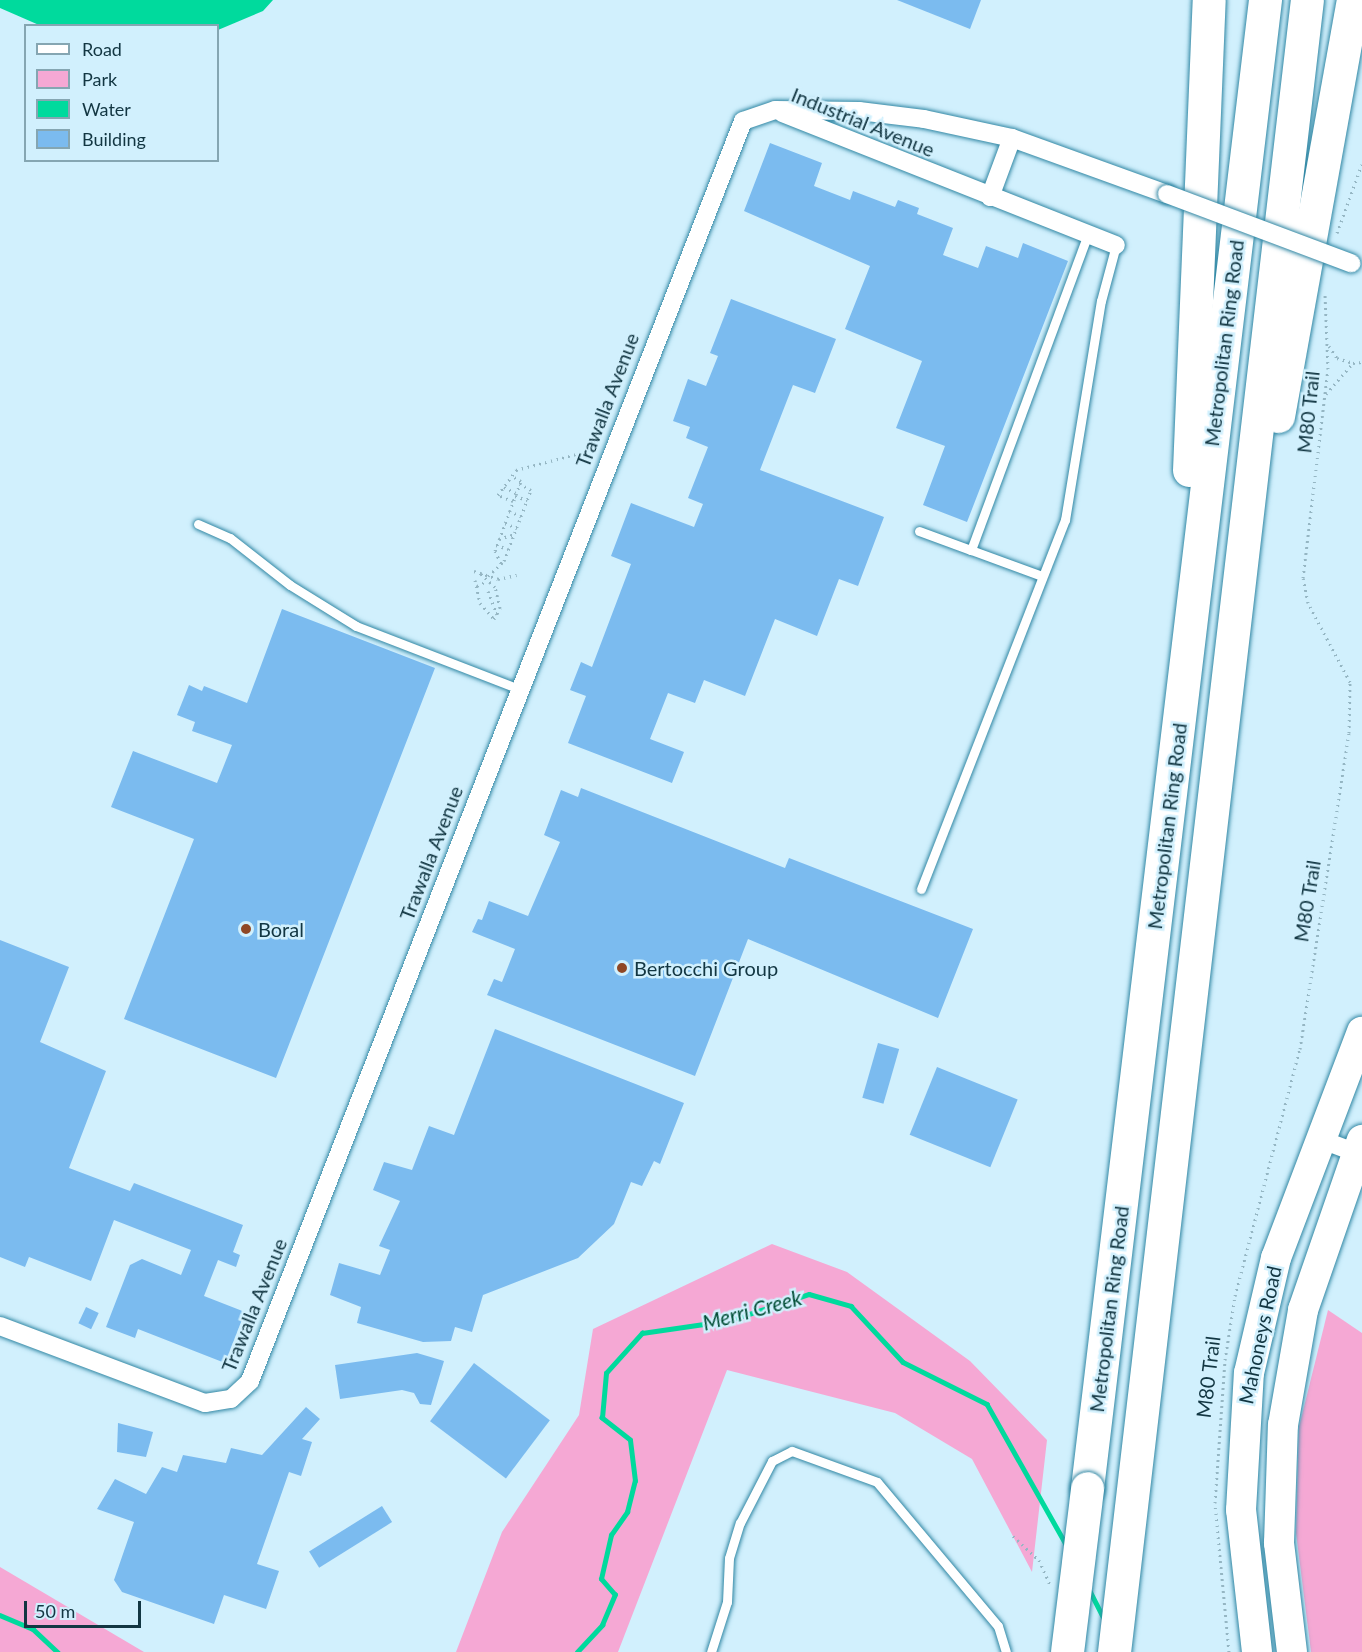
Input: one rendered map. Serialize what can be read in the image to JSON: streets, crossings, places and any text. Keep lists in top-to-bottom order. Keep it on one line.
{"streets":{"highway":["Metropolitan Ring Road"],"main road":["Mahoneys Road"],"street":["Industrial Avenue","Trawalla Avenue"],"path":["M80 Trail"]},"crossings":[["Industrial Avenue","Trawalla Avenue"]],"water":["Merri Creek"],"places":["Boral","Bertocchi Group"],"legend":["Road","Park","Water","Building"],"scale_bar":"50 m"}
